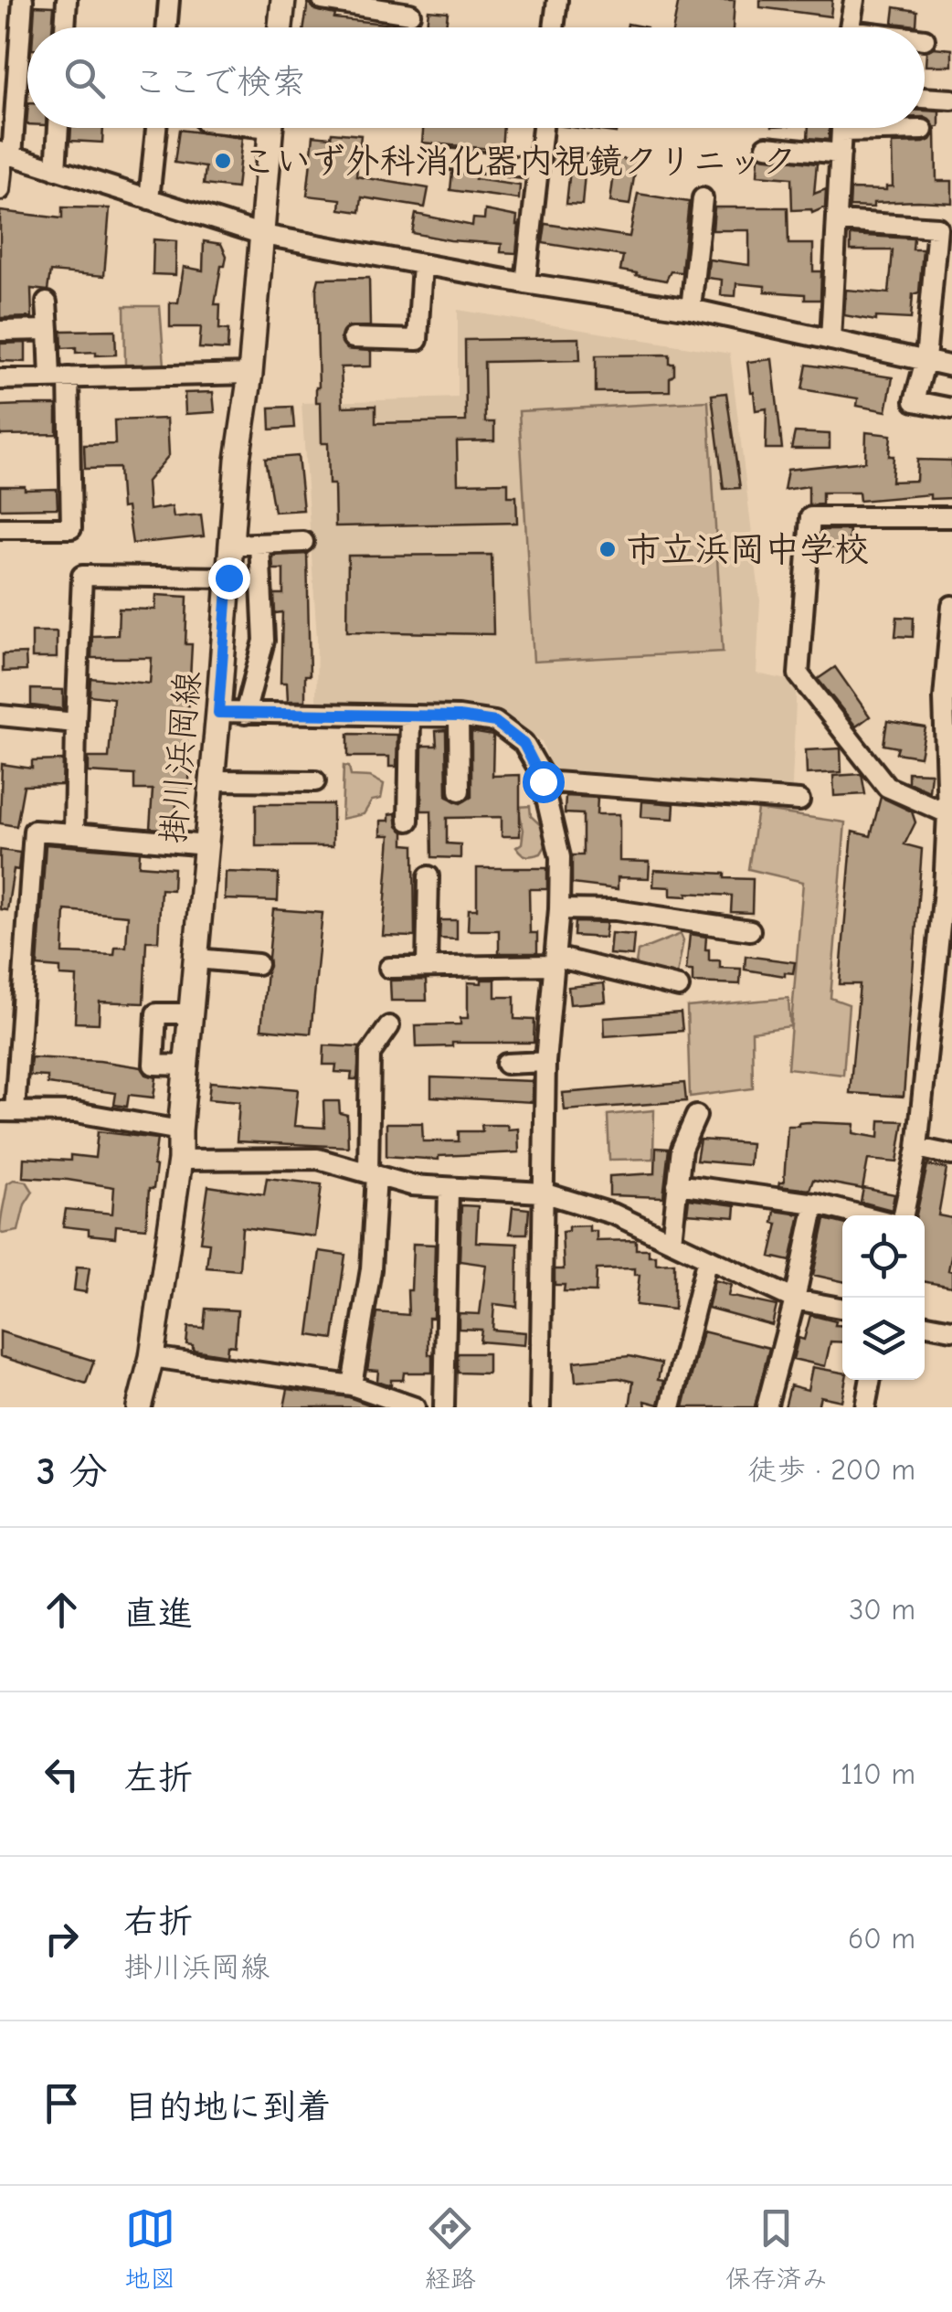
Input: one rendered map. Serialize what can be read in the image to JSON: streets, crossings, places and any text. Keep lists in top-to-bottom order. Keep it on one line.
{"streets":{"main road":["掛川浜岡線"]},"places":["こいず外科消化器内視鏡クリニック","市立浜岡中学校"],"page":{"search":"ここで検索","heading":["3 分","徒歩 · 200 m"],"list":[["直進","30 m"],["左折","110 m"],["右折","掛川浜岡線","60 m"],"目的地に到着"],"nav":["地図","経路","保存済み"]}}
